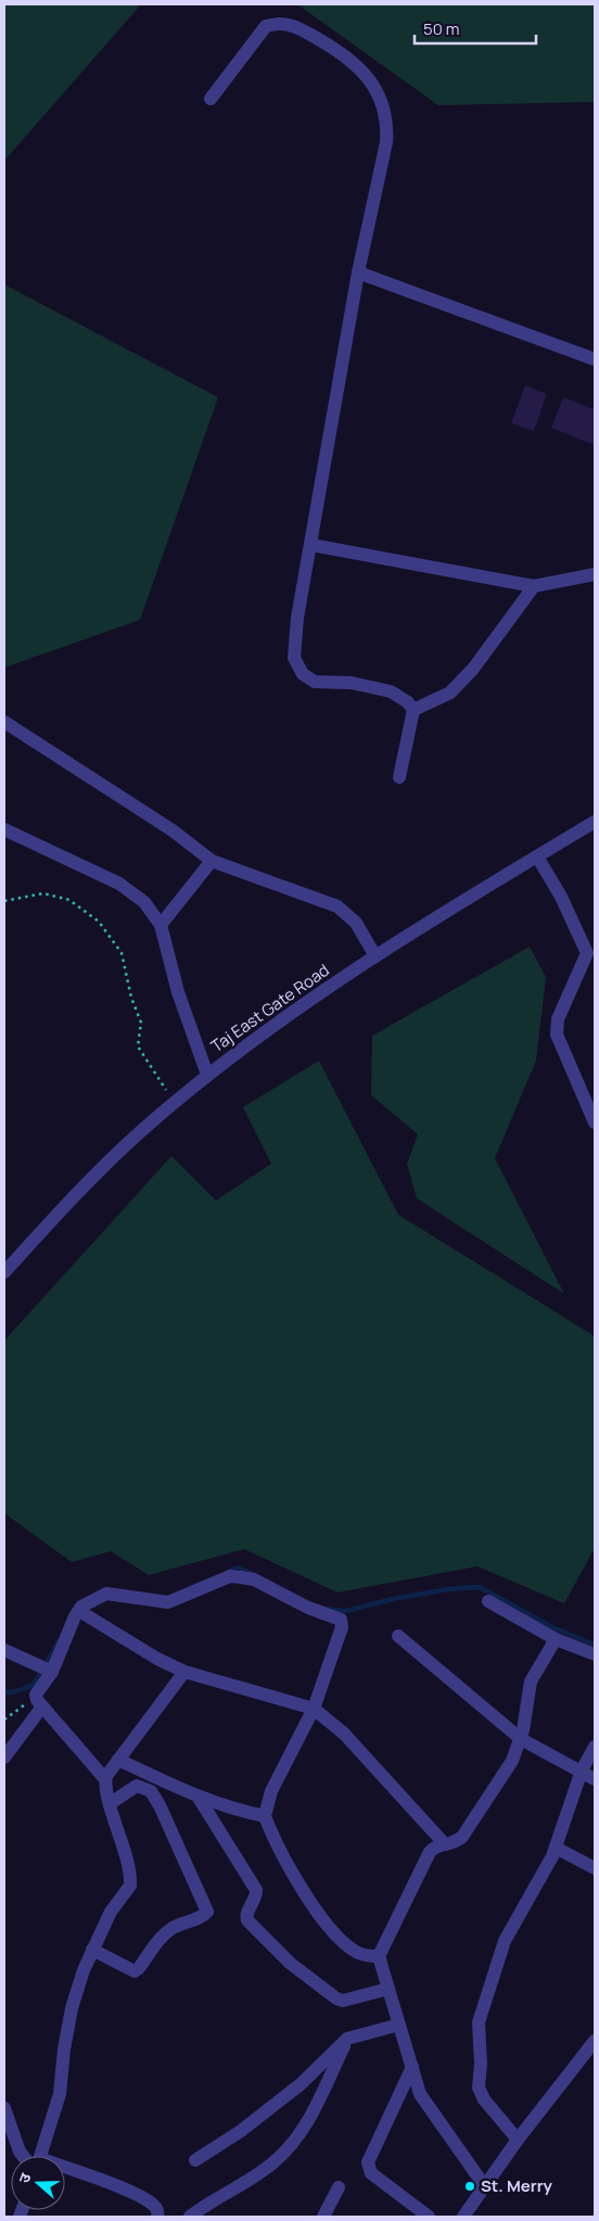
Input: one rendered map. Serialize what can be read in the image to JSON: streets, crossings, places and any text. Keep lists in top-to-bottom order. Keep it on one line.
{"streets":{"street":["Taj East Gate Road"]},"places":["St. Merry"],"scale_bar":"50 m","north":"left"}
